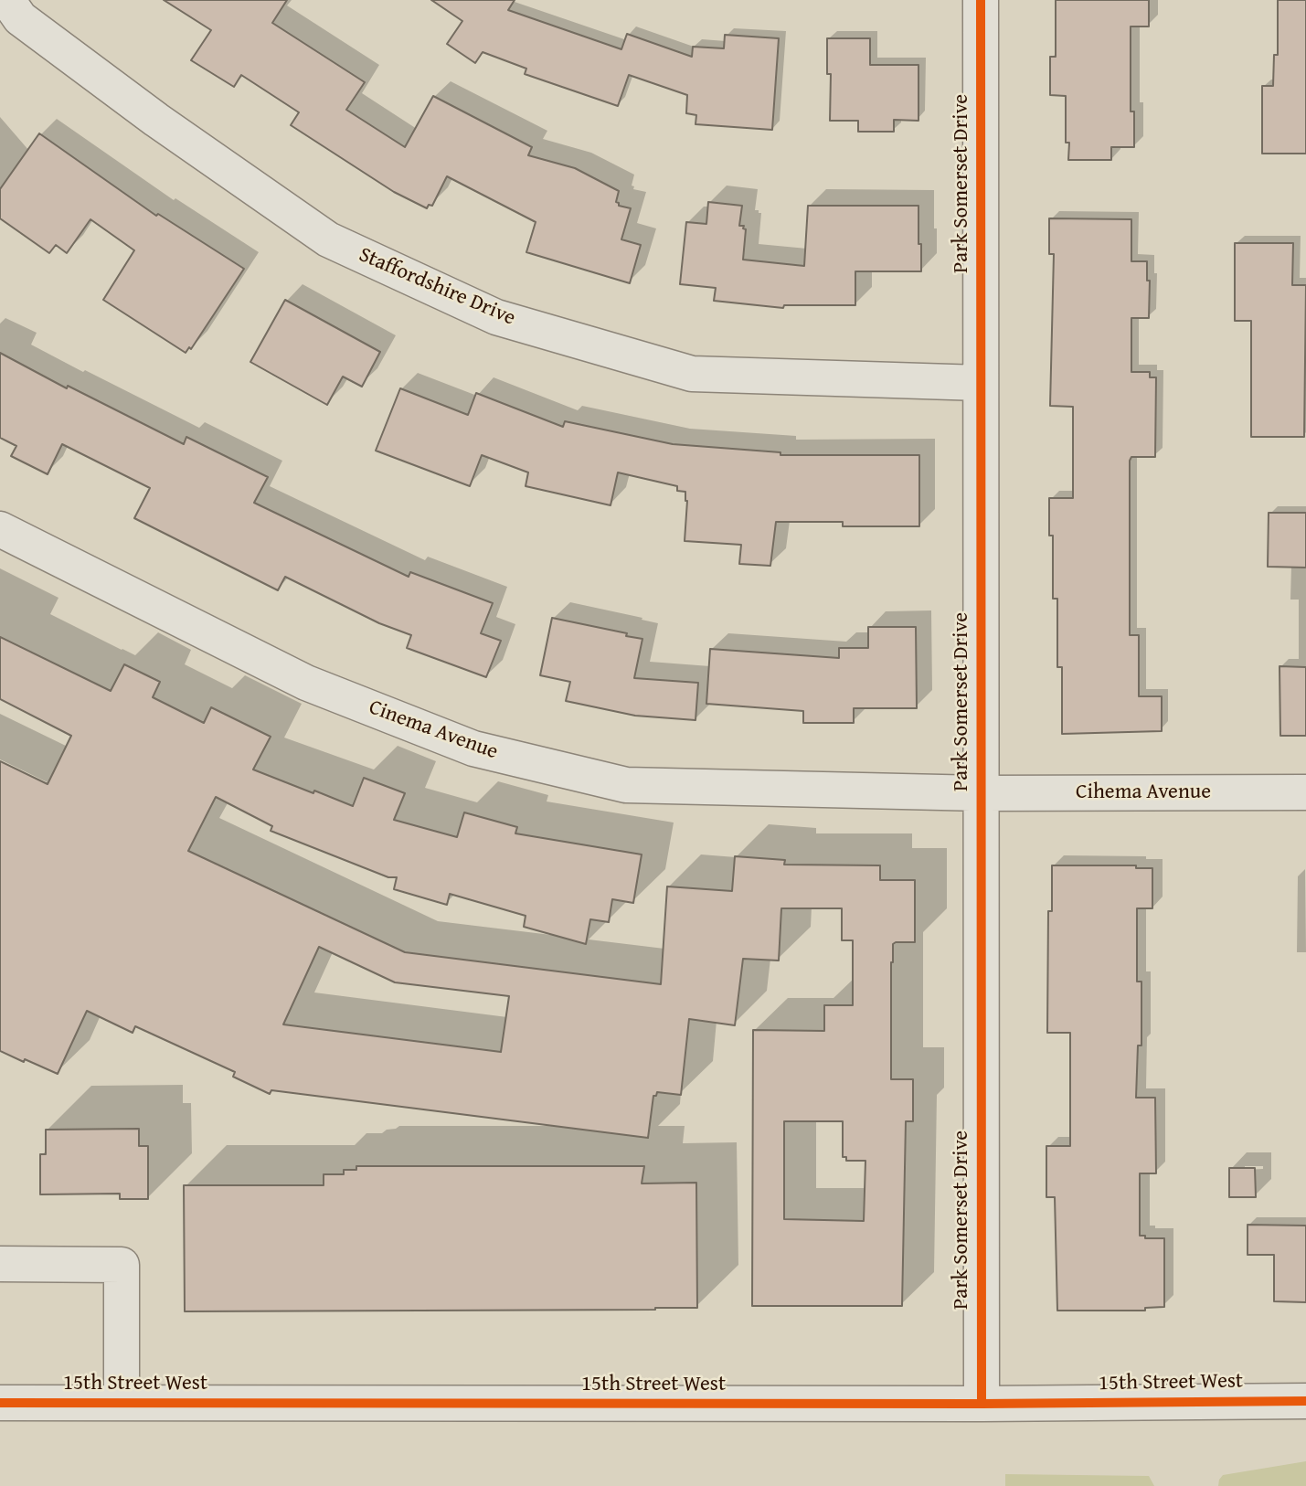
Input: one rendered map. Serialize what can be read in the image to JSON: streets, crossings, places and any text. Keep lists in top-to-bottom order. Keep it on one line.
{"streets":{"street":["Park Somerset Drive","Staffordshire Drive","Cinema Avenue","Cihema Avenue","15th Street West"]},"crossings":[["Park Somerset Drive","Staffordshire Drive"],["Park Somerset Drive","Cinema Avenue"],["Park Somerset Drive","Cihema Avenue"],["Park Somerset Drive","15th Street West"],["Cinema Avenue","Cihema Avenue"]]}
